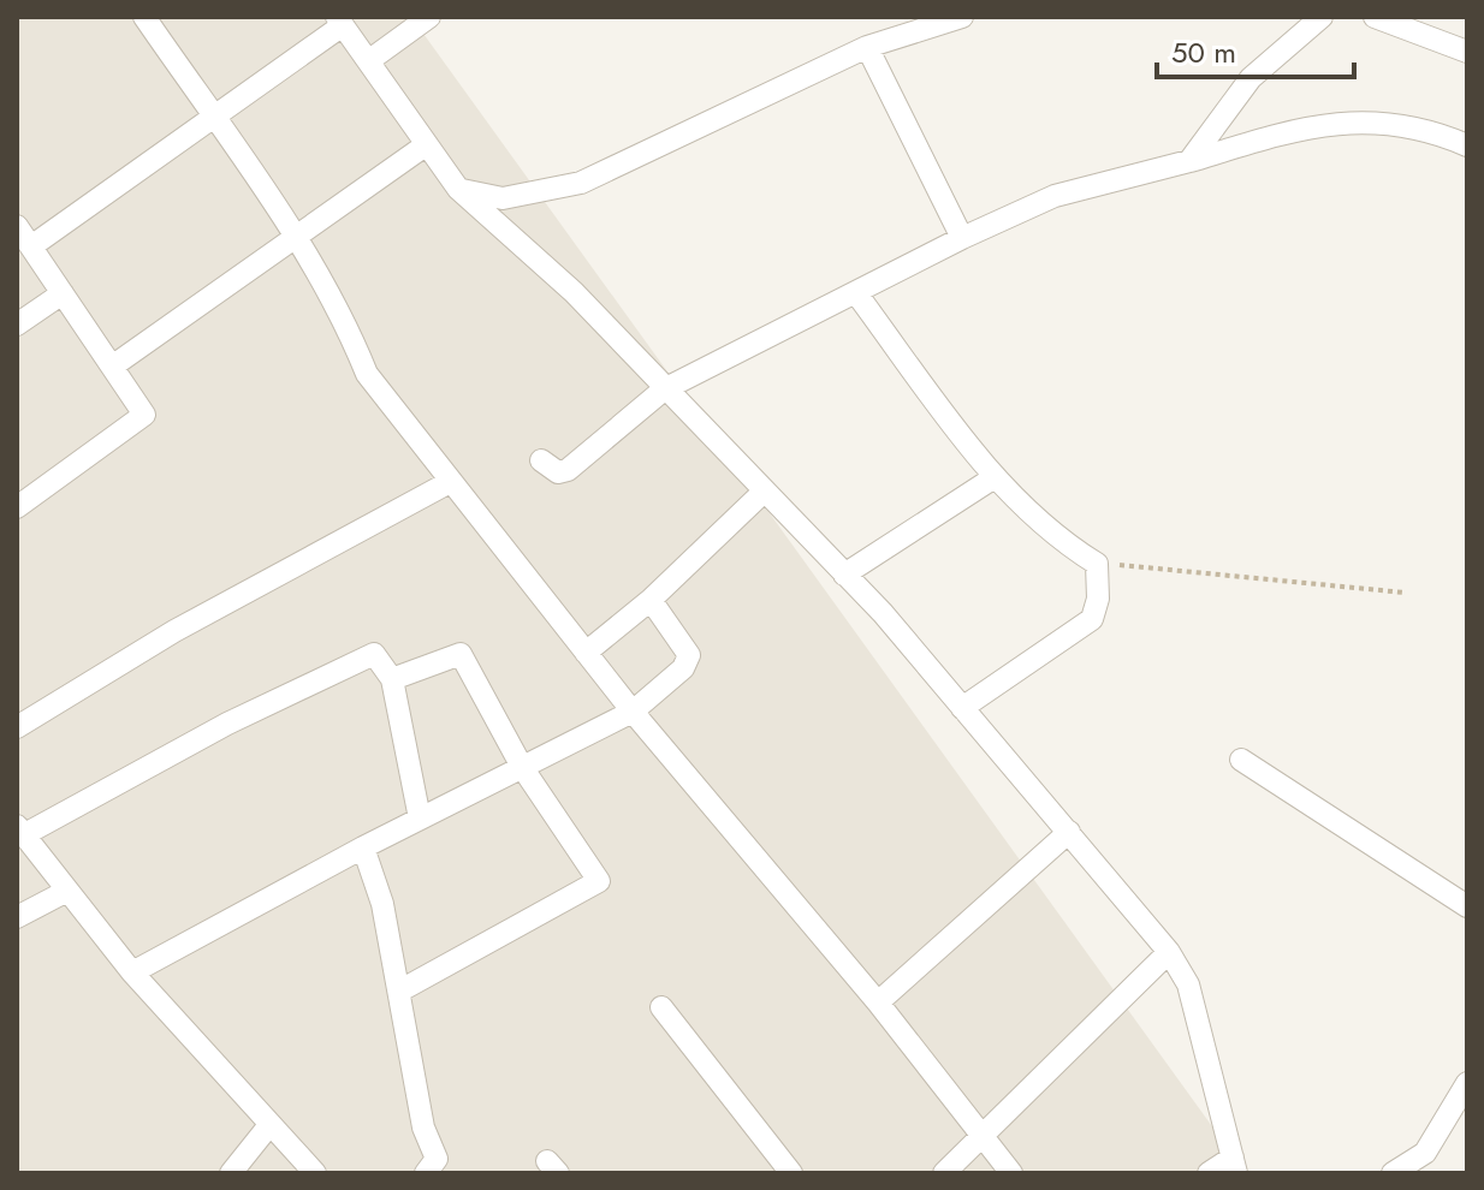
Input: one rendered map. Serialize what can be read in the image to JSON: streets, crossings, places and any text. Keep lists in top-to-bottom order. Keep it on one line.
{"scale_bar":"50 m"}
